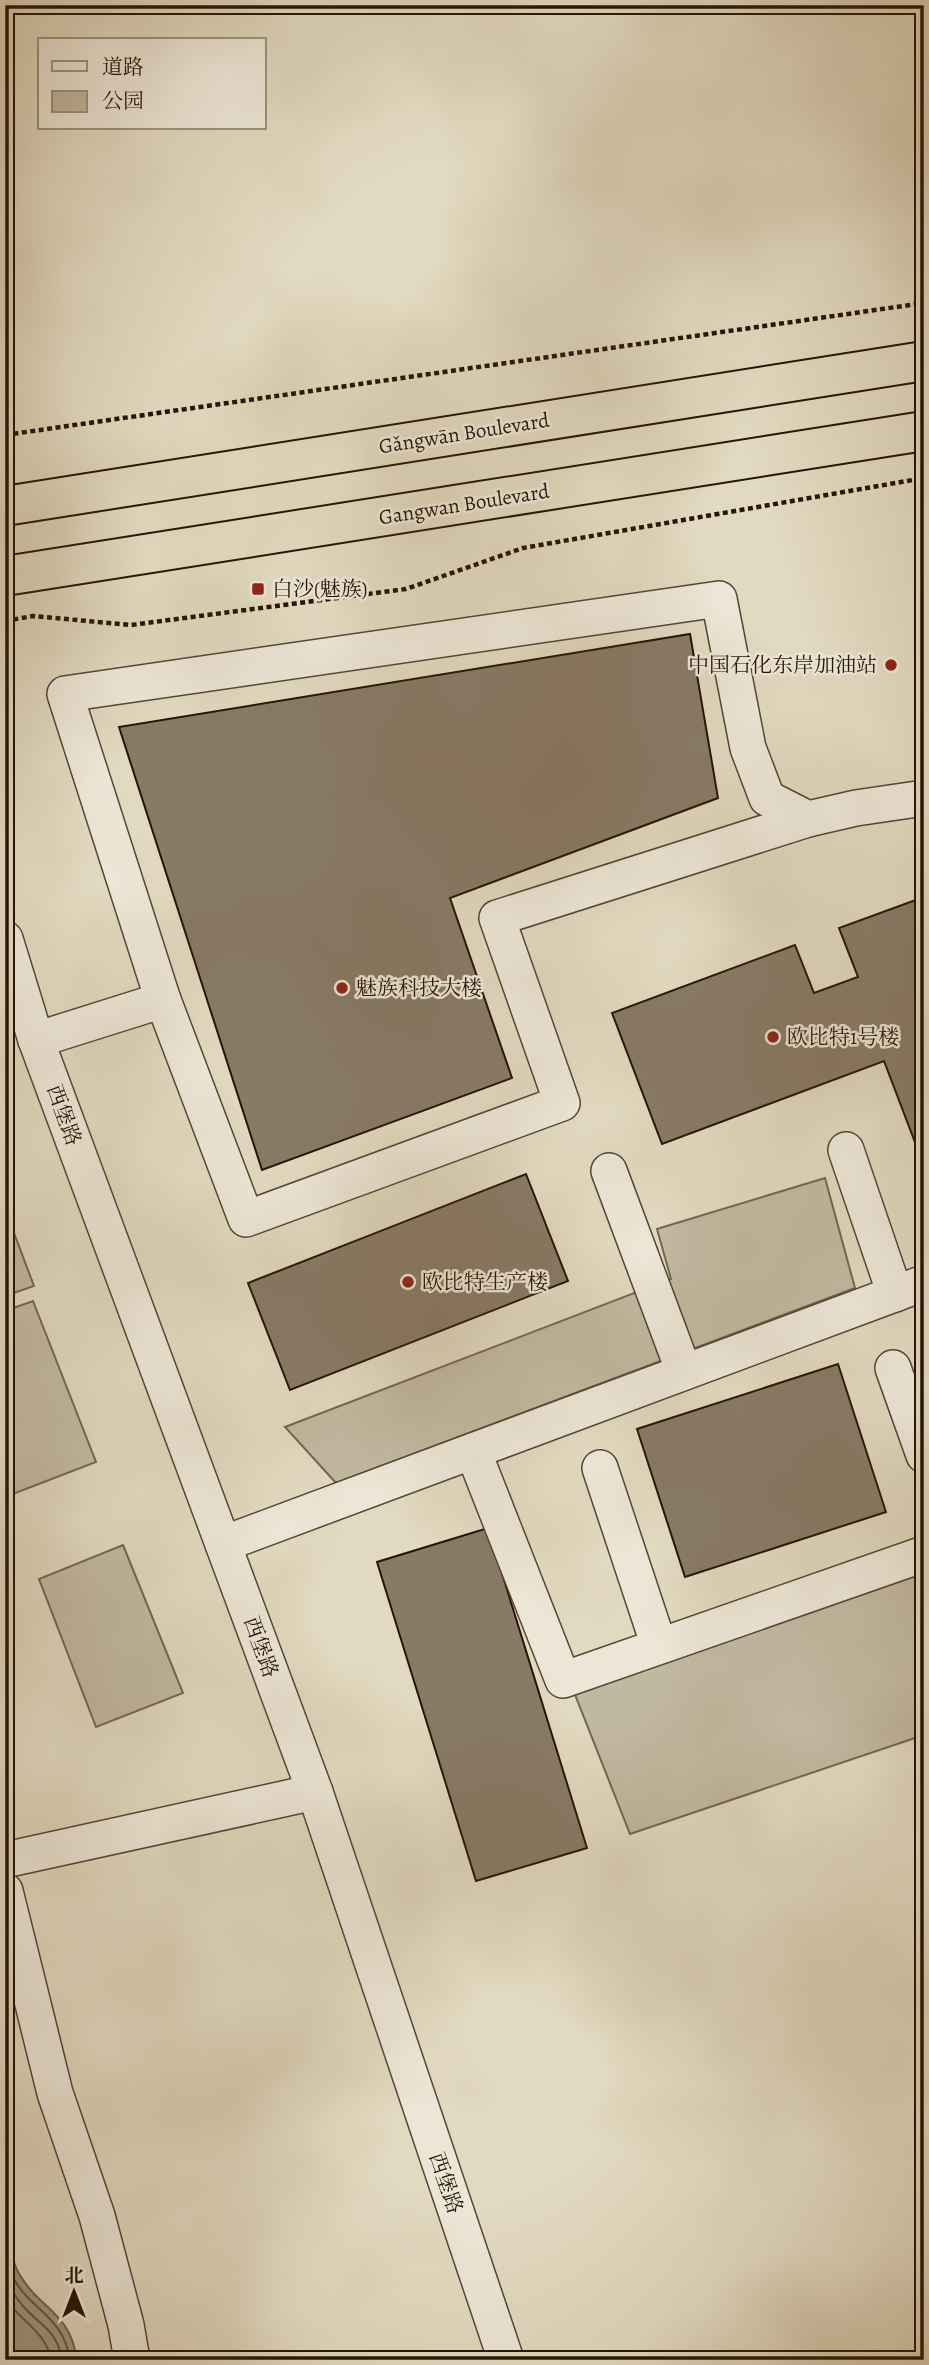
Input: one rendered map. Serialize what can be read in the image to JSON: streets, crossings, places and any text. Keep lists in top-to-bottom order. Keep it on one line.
{"streets":{"highway":["Gǎngwān Boulevard","Gangwan Boulevard"],"street":["西堡路"]},"places":{"transit":["白沙(魅族)"],"other":["中国石化东岸加油站","魅族科技大楼","欧比特1号楼","欧比特生产楼"]},"legend":["道路","公园"],"north":"top"}
